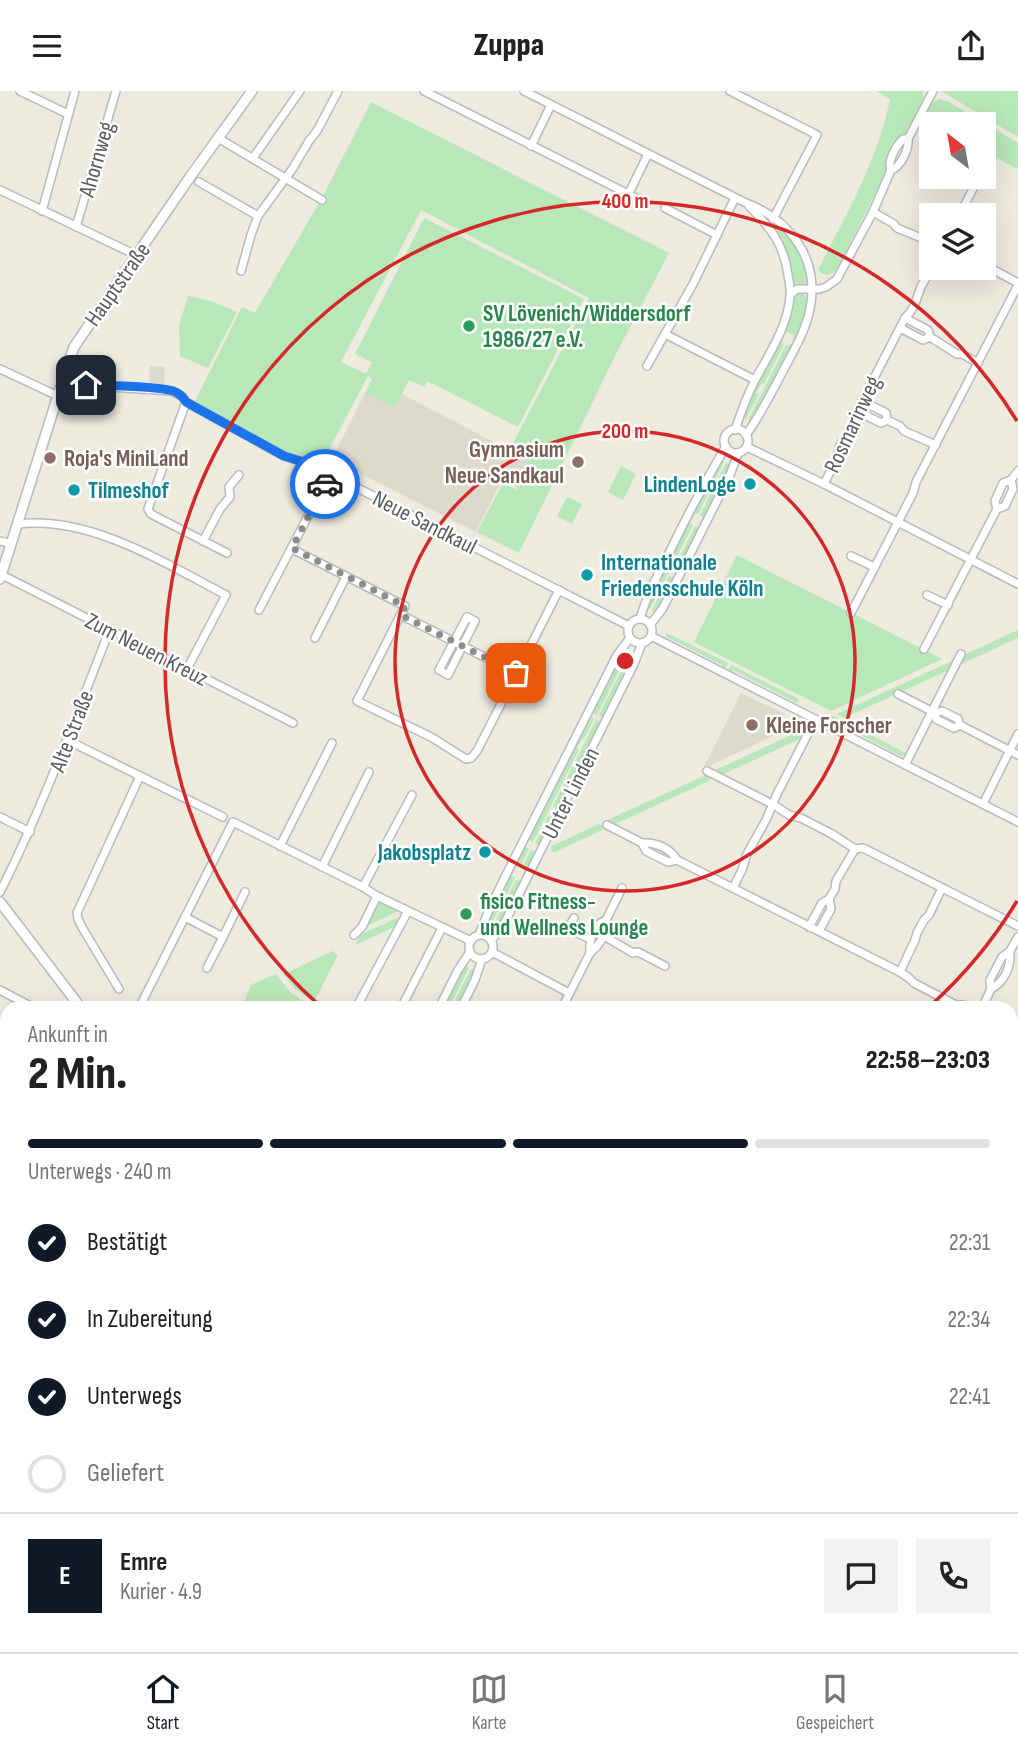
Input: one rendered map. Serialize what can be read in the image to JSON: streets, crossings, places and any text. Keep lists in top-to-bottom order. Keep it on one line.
{"streets":{"street":["Ahornweg","Hauptstraße","Rosmarinweg","Neue Sandkaul","Zum Neuen Kreuz","Alte Straße","Unter Linden"]},"crossings":[["Hauptstraße","Neue Sandkaul"],["Hauptstraße","Zum Neuen Kreuz"],["Neue Sandkaul","Unter Linden"],["Zum Neuen Kreuz","Alte Straße"]],"places":["SV Lövenich/Widdersdorf 1986/27 e.V.","Roja's MiniLand","Gymnasium Neue Sandkaul","LindenLoge","Tilmeshof","Internationale Friedensschule Köln","Kleine Forscher","Jakobsplatz","fisico Fitness- und Wellness Lounge"],"north":"top left","page":{"header":"Zuppa","heading":["2 Min.","Ankunft in","22:58–23:03"],"panel":["Emre","Kurier · 4.9"],"bar":"Unterwegs · 240 m","list":[["Bestätigt","22:31"],["In Zubereitung","22:34"],["Unterwegs","22:41"],"Geliefert"],"round":"E","tabs":["Start","Karte","Gespeichert"]},"rings":["400 m","200 m"]}
